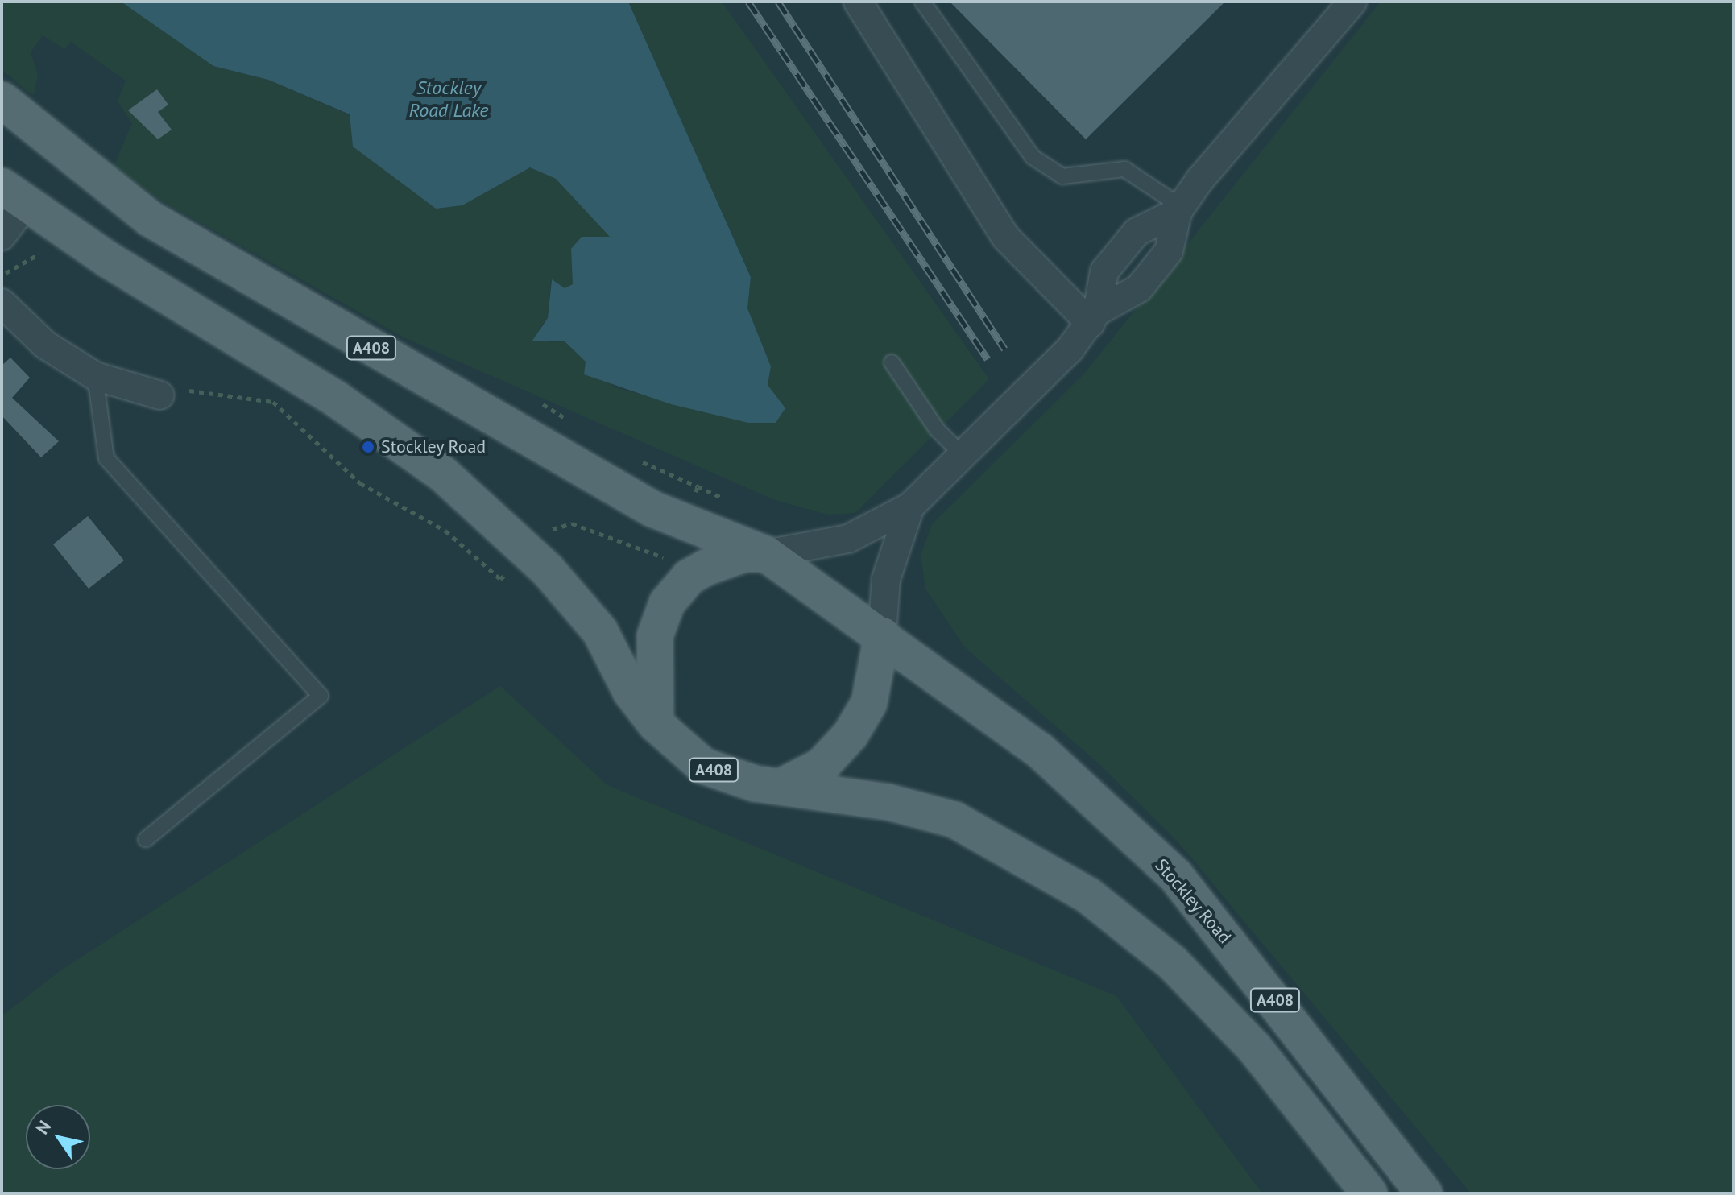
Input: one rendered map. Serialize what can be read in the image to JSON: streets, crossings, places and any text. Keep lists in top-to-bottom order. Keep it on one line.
{"streets":{"main road":["A408","Stockley Road"]},"crossings":[["A408","Stockley Road"]],"water":["Stockley Road Lake"],"places":["Stockley Road"],"north":"top left"}
